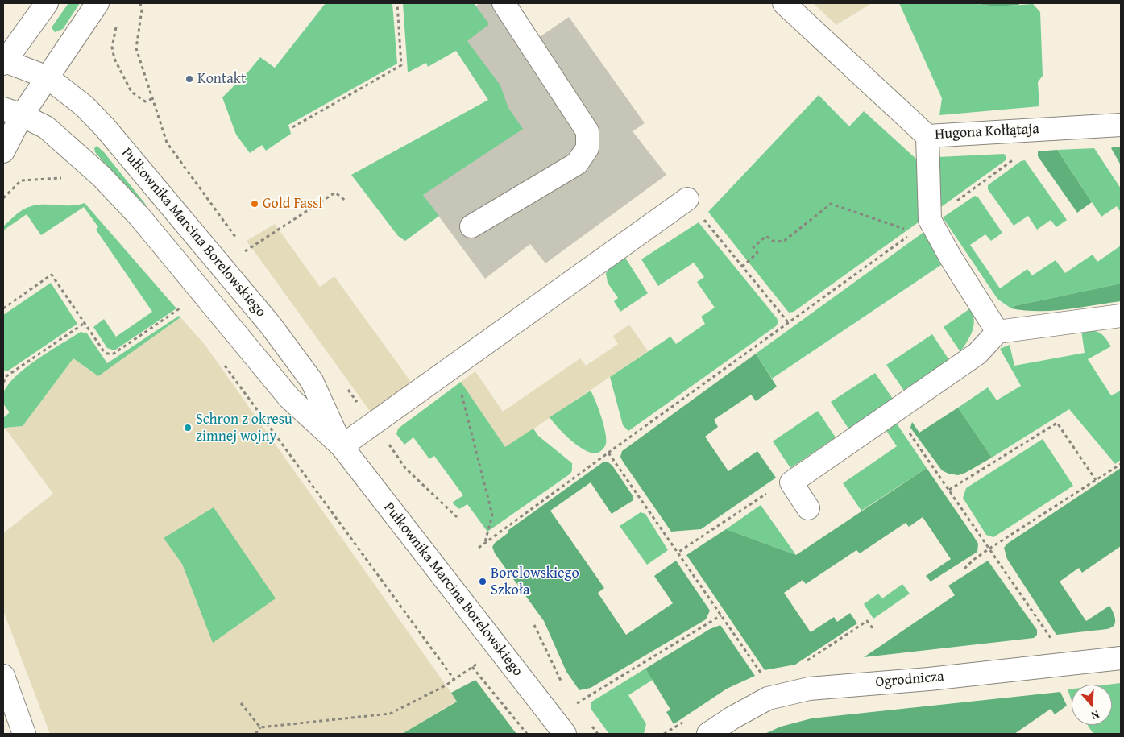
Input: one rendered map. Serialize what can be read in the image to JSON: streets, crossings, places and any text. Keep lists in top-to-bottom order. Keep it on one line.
{"streets":{"main road":["Hugona Kołłątaja","Pułkownika Marcina Borelowskiego","Ogrodnicza"]},"places":["Kontakt","Gold Fassl","Schron z okresu zimnej wojny","Borelowskiego Szkoła"],"north":"bottom"}
